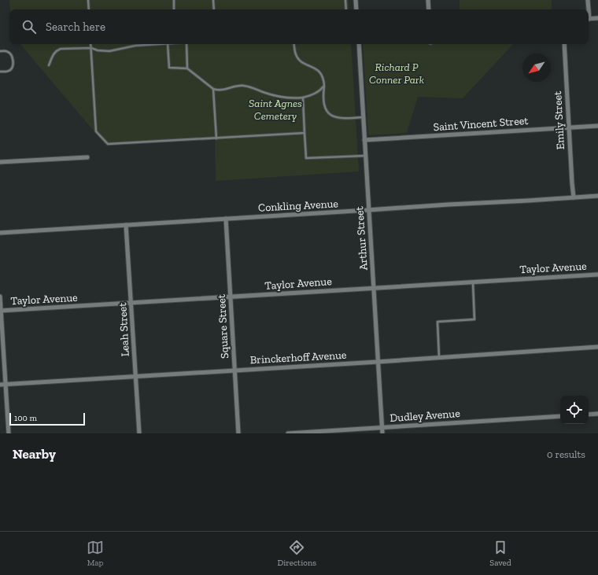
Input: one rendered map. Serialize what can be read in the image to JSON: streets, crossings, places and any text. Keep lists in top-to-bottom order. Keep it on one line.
{"streets":{"street":["Emily Street","Saint Vincent Street","Conkling Avenue","Arthur Street","Taylor Avenue","Square Street","Leah Street","Brinckerhoff Avenue","Dudley Avenue"]},"crossings":[["Emily Street","Saint Vincent Street"],["Emily Street","Conkling Avenue"],["Saint Vincent Street","Arthur Street"],["Conkling Avenue","Arthur Street"],["Conkling Avenue","Square Street"],["Conkling Avenue","Leah Street"],["Arthur Street","Taylor Avenue"],["Arthur Street","Brinckerhoff Avenue"],["Arthur Street","Dudley Avenue"],["Taylor Avenue","Square Street"],["Taylor Avenue","Leah Street"],["Square Street","Brinckerhoff Avenue"],["Leah Street","Brinckerhoff Avenue"]],"parks":["Richard P Conner Park","Saint Agnes Cemetery"],"scale_bar":"100 m","north":"bottom left","page":{"search":"Search here","scale":"100 m","heading":["Nearby","0 results"],"nav":["Map","Directions","Saved"]}}
